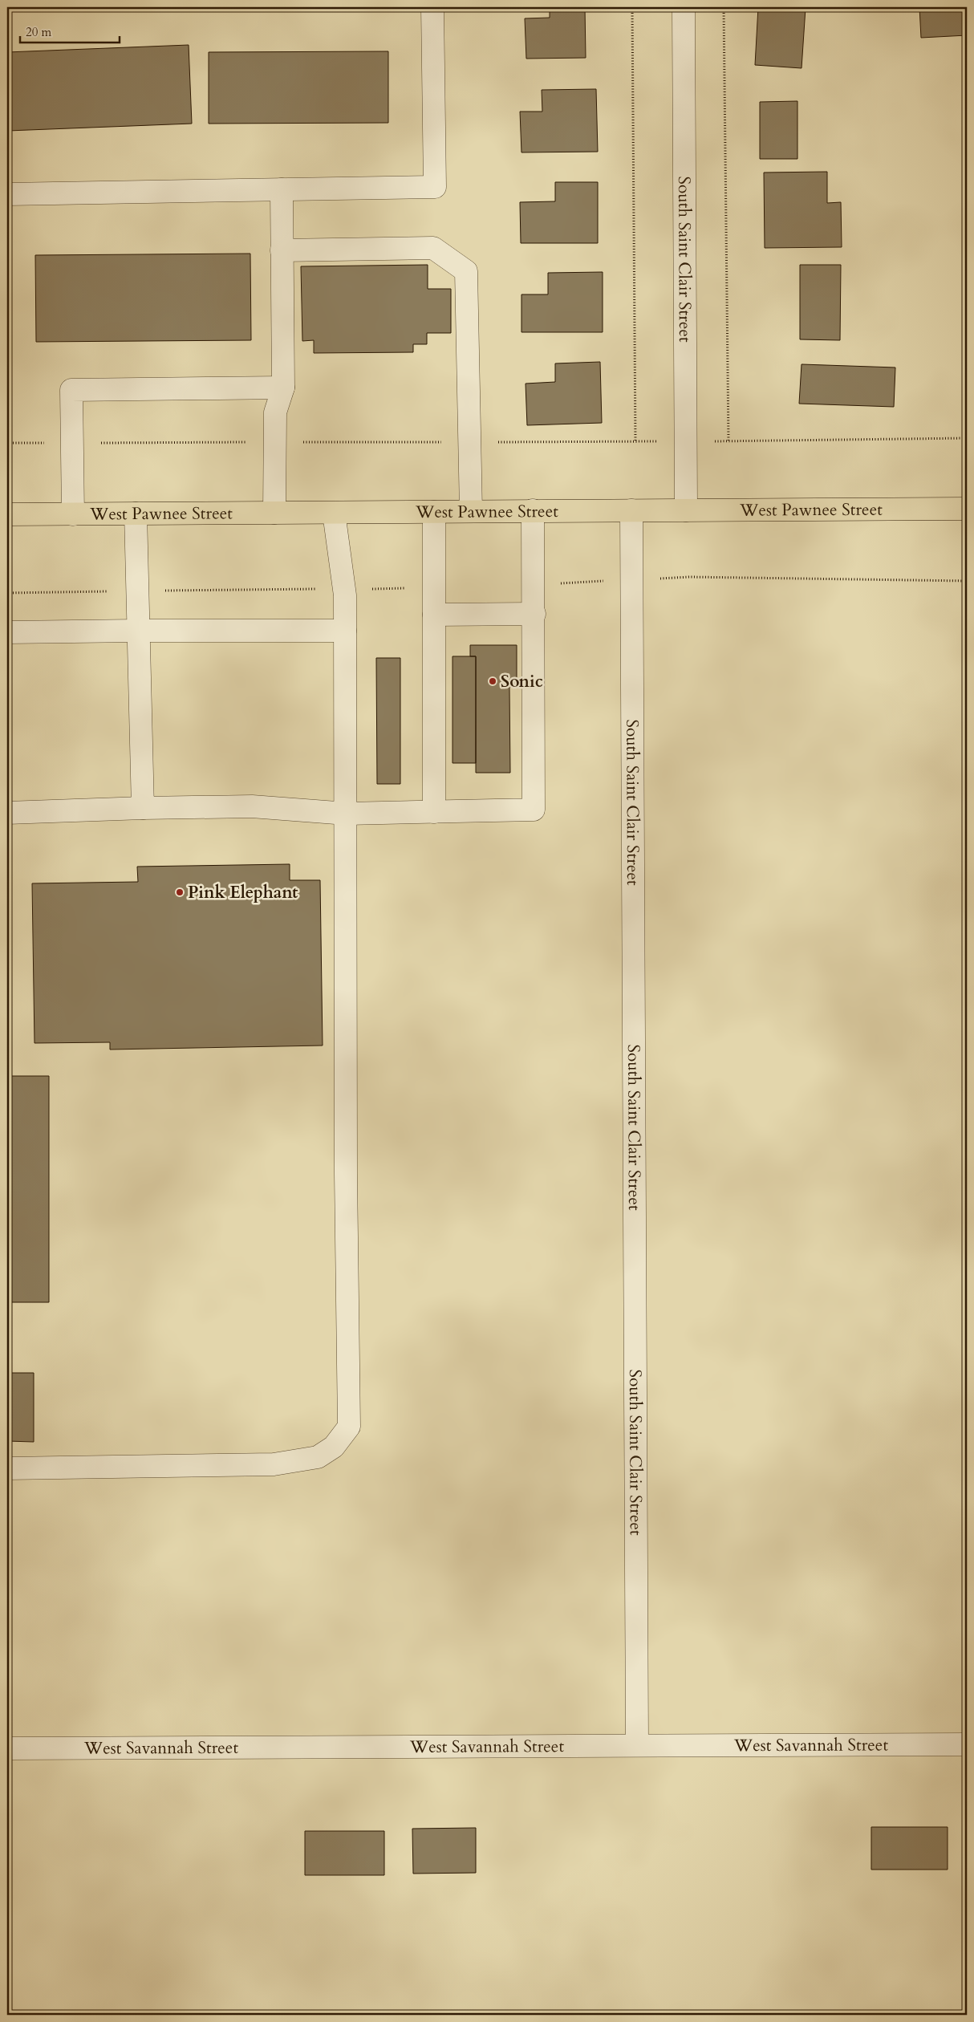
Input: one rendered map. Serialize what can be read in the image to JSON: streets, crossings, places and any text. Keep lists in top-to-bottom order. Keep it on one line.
{"streets":{"main road":["West Pawnee Street"],"street":["South Saint Clair Street","West Savannah Street"]},"crossings":[["South Saint Clair Street","West Pawnee Street"],["South Saint Clair Street","West Savannah Street"]],"places":["Sonic","Pink Elephant"],"scale_bar":"20 m"}
